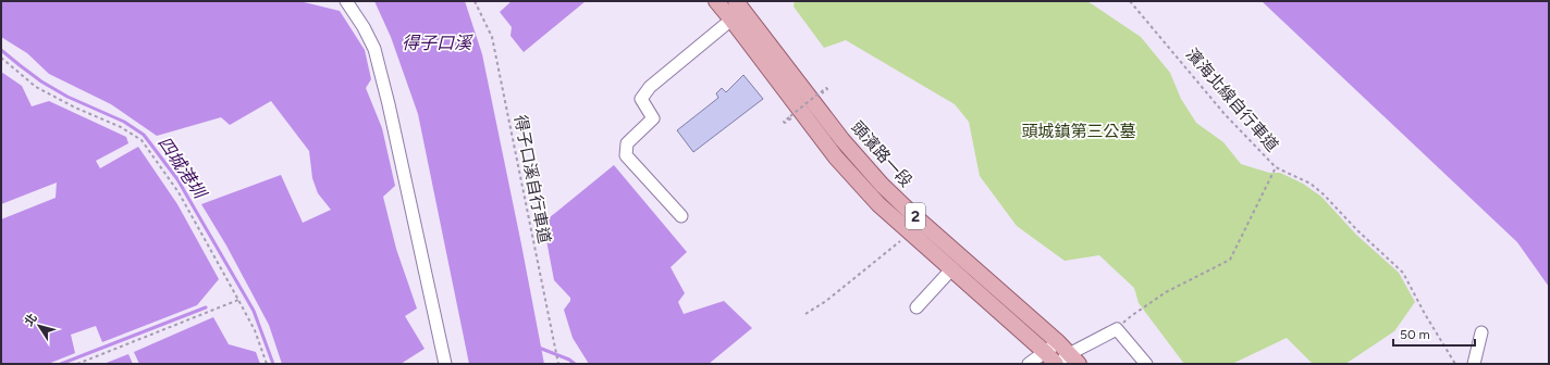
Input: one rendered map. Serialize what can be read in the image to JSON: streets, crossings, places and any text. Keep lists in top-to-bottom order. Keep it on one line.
{"streets":{"main road":["頭濱路一段","2"],"path":["濱海北線自行車道","得子口溪自行車道"]},"water":["得子口溪","四城港圳"],"parks":["頭城鎮第三公墓"],"scale_bar":"50 m","north":"top left"}
